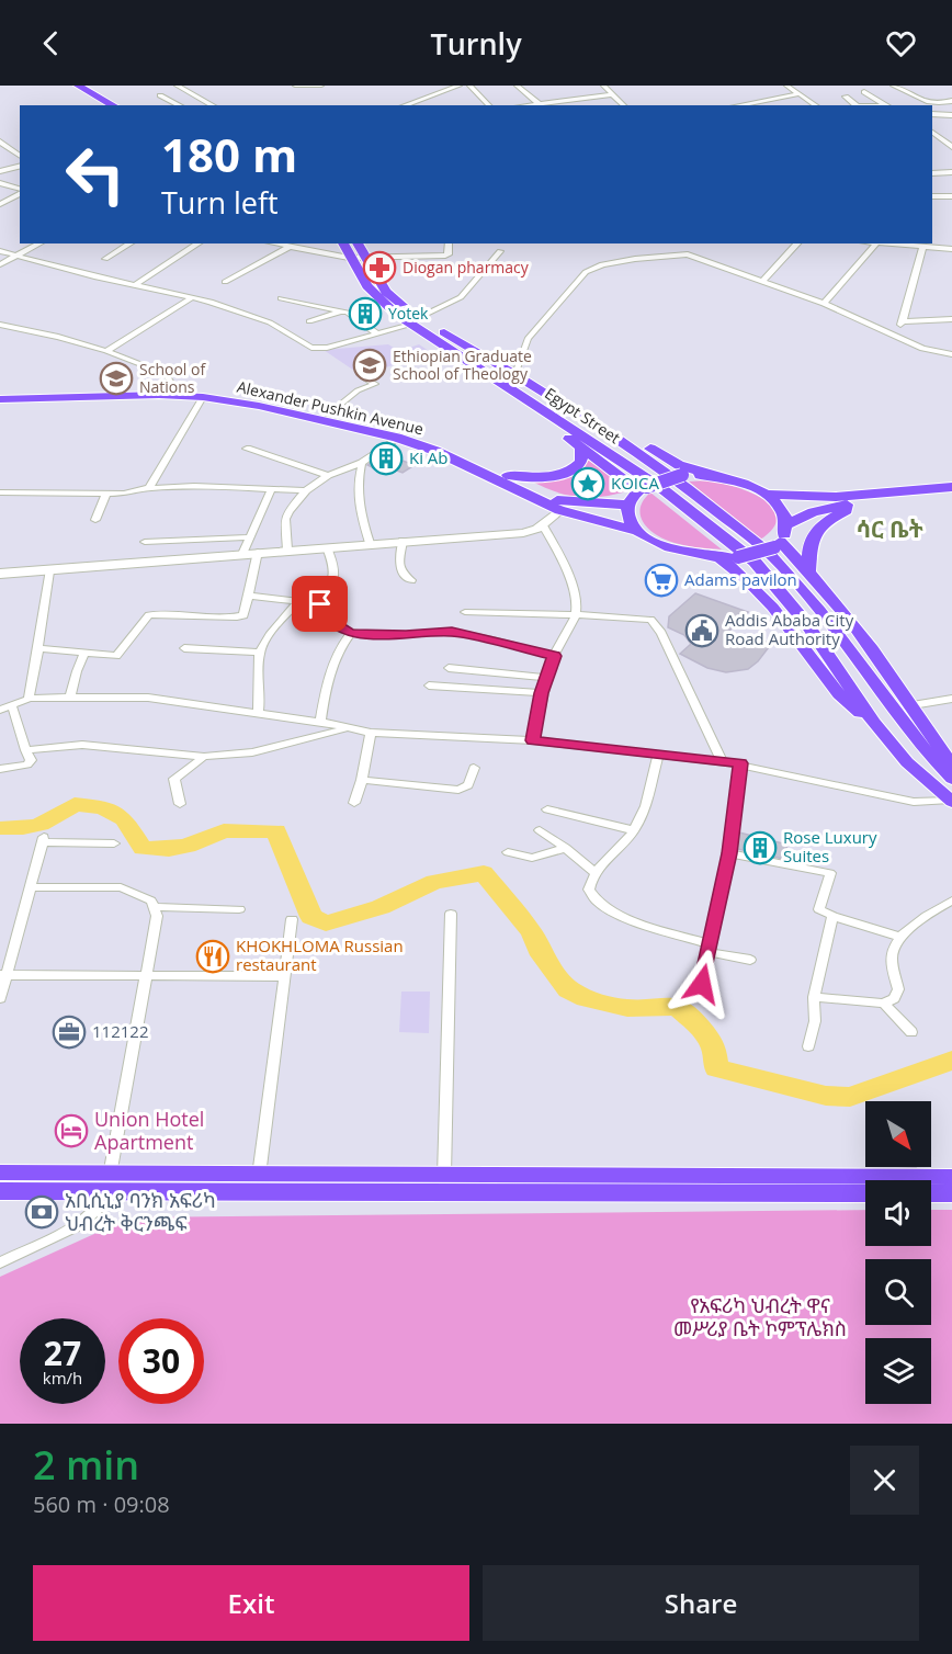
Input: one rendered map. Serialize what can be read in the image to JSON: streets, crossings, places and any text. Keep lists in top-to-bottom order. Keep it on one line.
{"streets":{"main road":["Alexander Pushkin Avenue","Egypt Street"]},"crossings":[["Alexander Pushkin Avenue","Egypt Street"]],"districts":["ሳር ቤት"],"parks":["የአፍሪካ ህብረት ዋና መሥሪያ ቤት ኮምፕሌክስ"],"places":{"pharmacy":["Diogan pharmacy"],"building":["Yotek","Ki Ab","Rose Luxury Suites"],"school or university":["Ethiopian Graduate School of Theology","School of Nations"],"place":["KOICA"],"supermarket":["Adams pavilon"],"public building":["Addis Ababa City Road Authority"],"restaurant":["KHOKHLOMA Russian restaurant"],"office":["112122"],"hotel":["Union Hotel Apartment"],"bank":["አቢሲኒያ ባንክ አፍሪካ ህብረት ቅርንጫፍ"]},"north":"bottom right","page":{"header":"Turnly","turn":["180 m","Turn left"],"speed":"27 km/h","limit":"30","heading":["2 min","560 m · 09:08"],"buttons":["Exit","Share"]}}
